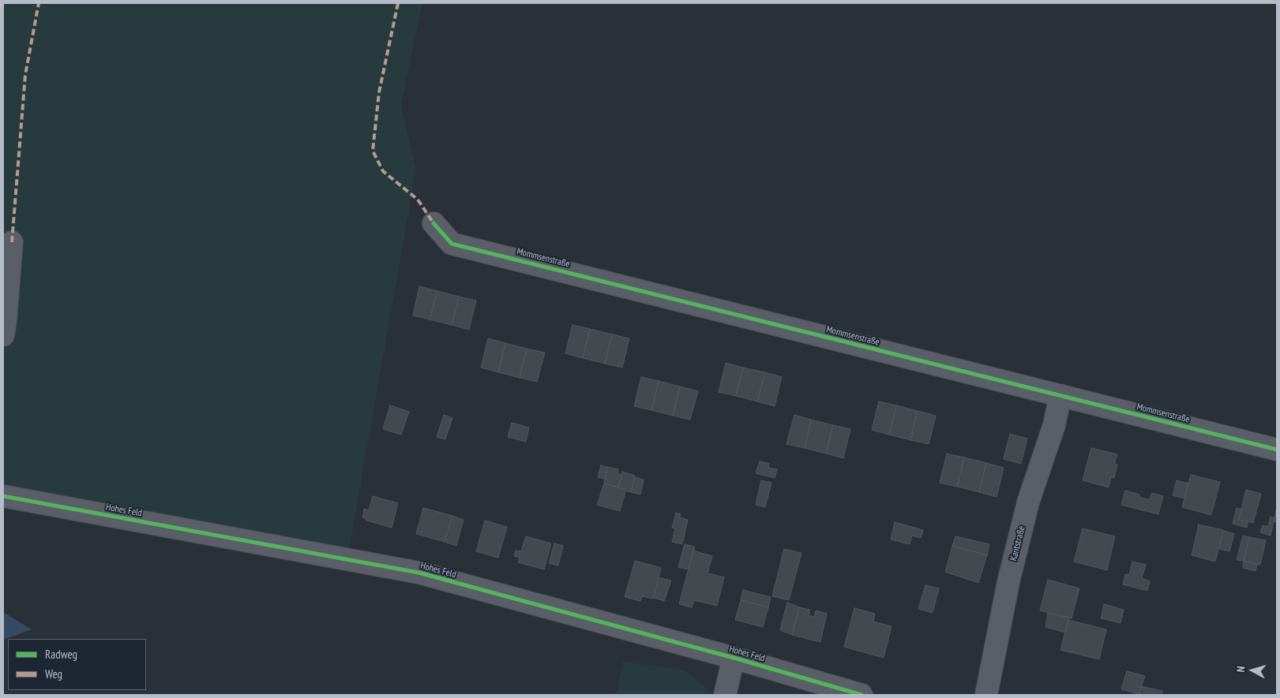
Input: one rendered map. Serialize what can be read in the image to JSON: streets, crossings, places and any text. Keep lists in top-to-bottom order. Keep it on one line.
{"streets":{"street":["Mommsenstraße","Hohes Feld","Kantstraße"]},"crossings":[["Mommsenstraße","Kantstraße"]],"legend":["Radweg","Weg"],"north":"left"}
